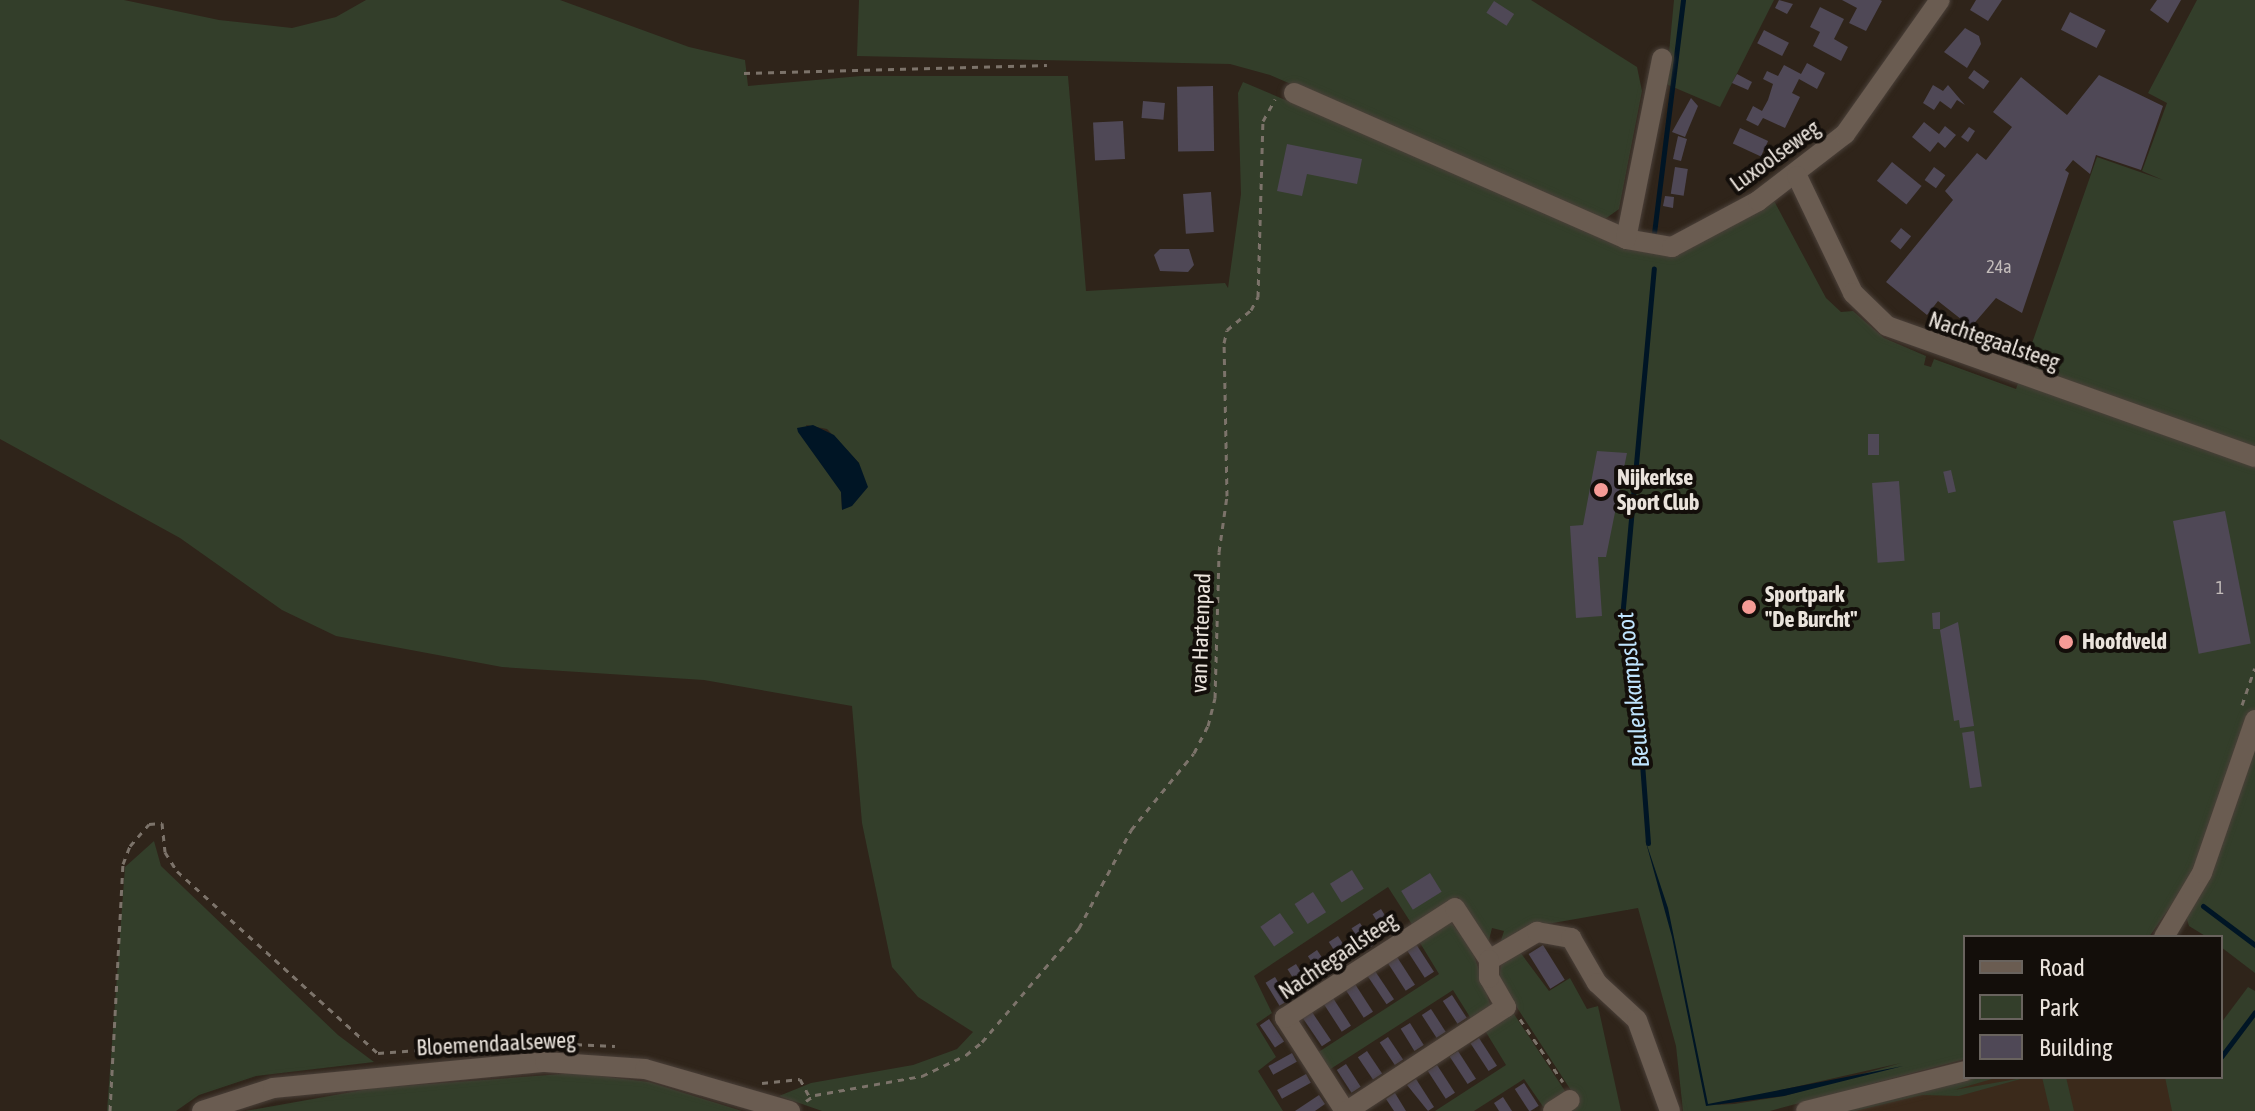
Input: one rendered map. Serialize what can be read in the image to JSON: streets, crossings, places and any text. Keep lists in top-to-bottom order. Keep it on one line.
{"streets":{"street":["Luxoolseweg","Nachtegaalsteeg","Bloemendaalseweg"],"path":["van Hartenpad"]},"crossings":[["Luxoolseweg","Nachtegaalsteeg"],["Luxoolseweg","van Hartenpad"]],"water":["Beulenkampsloot"],"places":["Nijkerkse Sport Club","Sportpark \"De Burcht\"","Hoofdveld"],"house_numbers":["24a","1"],"legend":["Road","Park","Building"]}
